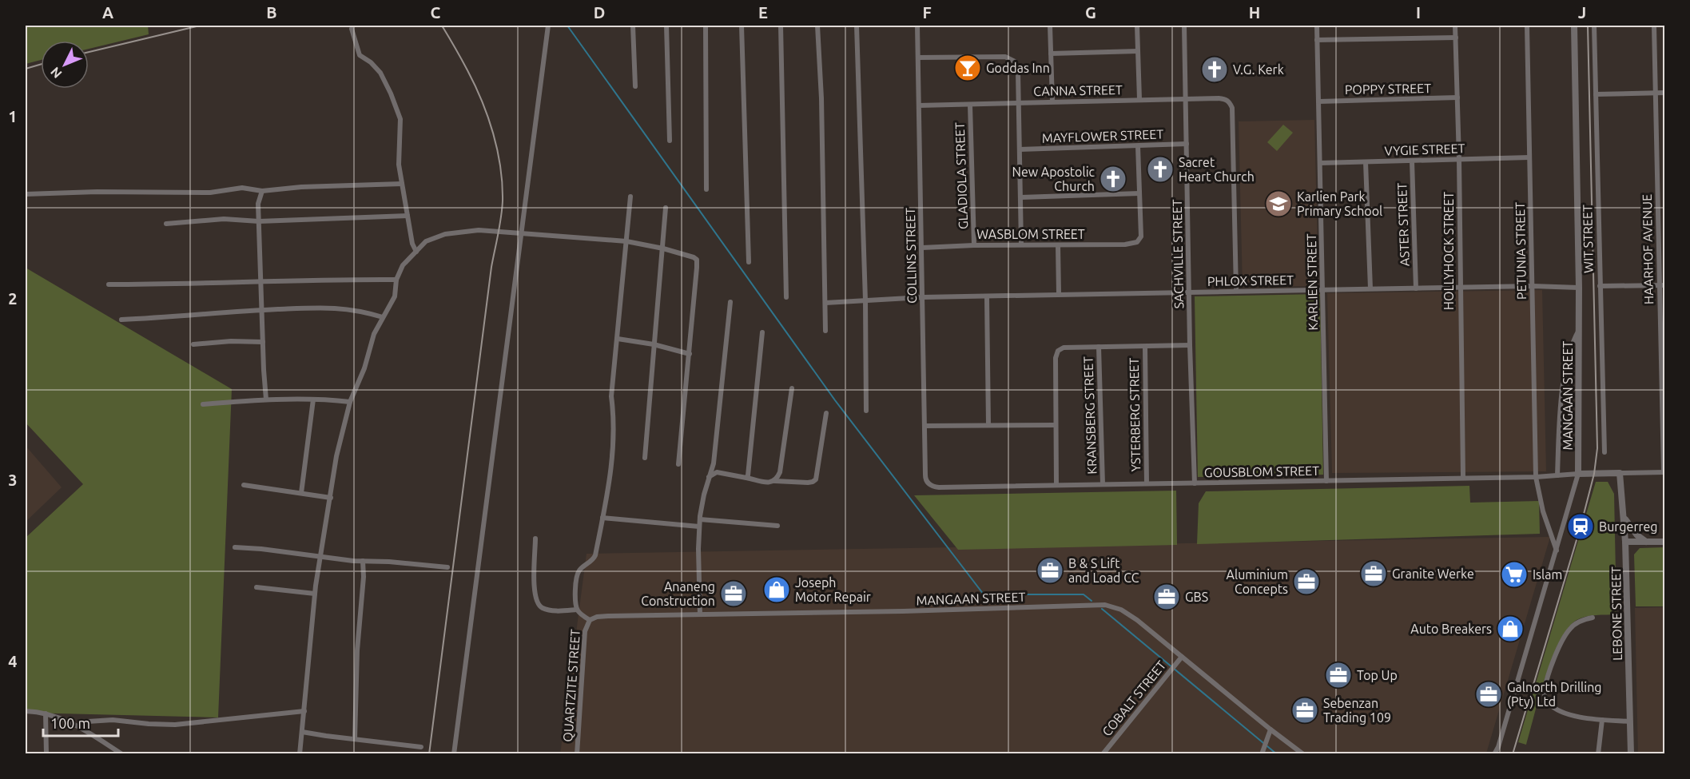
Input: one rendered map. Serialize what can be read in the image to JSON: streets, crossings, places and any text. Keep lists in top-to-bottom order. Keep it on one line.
{"streets":{"street":["POPPY STREET","CANNA STREET","MAYFLOWER STREET","VYGIE STREET","GLADIOLA STREET","ASTER STREET","WASBLOM STREET","WIT STREET","HAARHOF AVENUE","HOLLYHOCK STREET","PETUNIA STREET","SACHVILLE STREET","COLLINS STREET","PHLOX STREET","KARLIEN STREET","MANGAAN STREET","YSTERBERG STREET","KRANSBERG STREET","GOUSBLOM STREET","LEBONE STREET","QUARTZITE STREET","COBALT STREET"]},"crossings":[["POPPY STREET","HOLLYHOCK STREET"],["POPPY STREET","KARLIEN STREET"],["CANNA STREET","GLADIOLA STREET"],["CANNA STREET","SACHVILLE STREET"],["CANNA STREET","COLLINS STREET"],["CANNA STREET","PHLOX STREET"],["MAYFLOWER STREET","SACHVILLE STREET"],["VYGIE STREET","ASTER STREET"],["VYGIE STREET","HOLLYHOCK STREET"],["VYGIE STREET","PETUNIA STREET"],["VYGIE STREET","KARLIEN STREET"],["GLADIOLA STREET","WASBLOM STREET"],["ASTER STREET","PHLOX STREET"],["WASBLOM STREET","COLLINS STREET"],["HOLLYHOCK STREET","PHLOX STREET"],["HOLLYHOCK STREET","GOUSBLOM STREET"],["PETUNIA STREET","PHLOX STREET"],["PETUNIA STREET","MANGAAN STREET"],["PETUNIA STREET","GOUSBLOM STREET"],["SACHVILLE STREET","PHLOX STREET"],["SACHVILLE STREET","GOUSBLOM STREET"],["COLLINS STREET","PHLOX STREET"],["COLLINS STREET","GOUSBLOM STREET"],["PHLOX STREET","KARLIEN STREET"],["PHLOX STREET","MANGAAN STREET"],["KARLIEN STREET","GOUSBLOM STREET"],["MANGAAN STREET","GOUSBLOM STREET"],["MANGAAN STREET","QUARTZITE STREET"],["MANGAAN STREET","COBALT STREET"],["YSTERBERG STREET","GOUSBLOM STREET"],["KRANSBERG STREET","GOUSBLOM STREET"],["GOUSBLOM STREET","LEBONE STREET"]],"places":{"bar":["Goddas Inn"],"church":["V.G. Kerk","Sacret Heart Church","New Apostolic Church"],"school or university":["Karlien Park Primary School"],"station":["Burgerreg"],"office":["B & S Lift and Load CC","Granite Werke","Aluminium Concepts","Ananeng Construction","GBS","Top Up","Galnorth Drilling (Pty) Ltd","Sebenzan Trading 109"],"supermarket":["Islam"],"shop":["Joseph Motor Repair","Auto Breakers"]},"scale_bar":"100 m","north":"bottom left","grid":{"columns":["A","B","C","D","E","F","G","H","I","J"],"rows":["1","2","3","4"]}}
